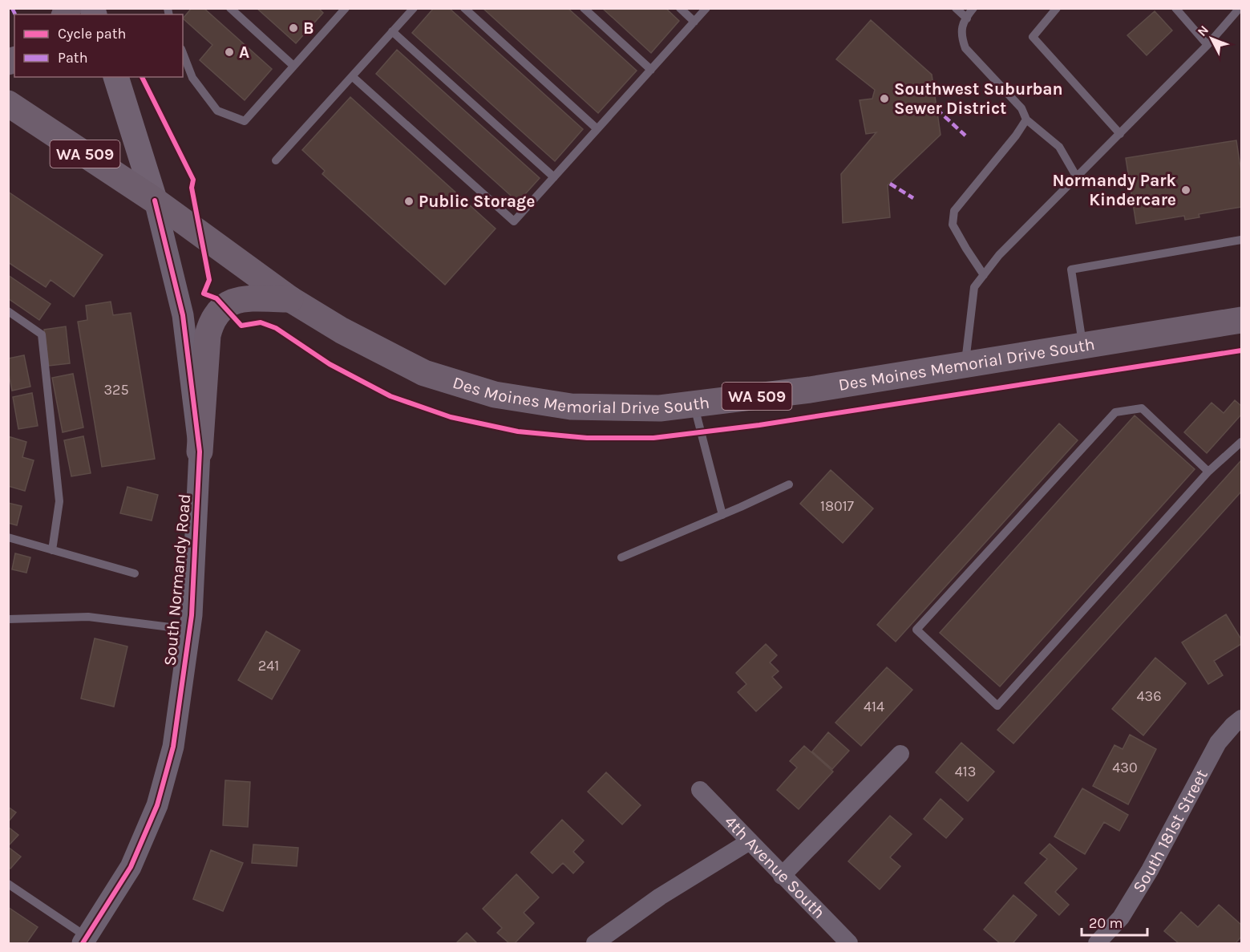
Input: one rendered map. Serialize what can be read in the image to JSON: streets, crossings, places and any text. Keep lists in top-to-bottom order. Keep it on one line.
{"streets":{"main road":["WA 509","Des Moines Memorial Drive South"],"street":["South Normandy Road","South 181st Street","4th Avenue South"]},"crossings":[["WA 509","Des Moines Memorial Drive South"],["WA 509","South Normandy Road"],["Des Moines Memorial Drive South","South Normandy Road"]],"places":["B","A","Southwest Suburban Sewer District","Normandy Park Kindercare","Public Storage"],"house_numbers":["325","18017","241","436","414","430","413"],"legend":["Cycle path","Path"],"scale_bar":"20 m","north":"top left"}
